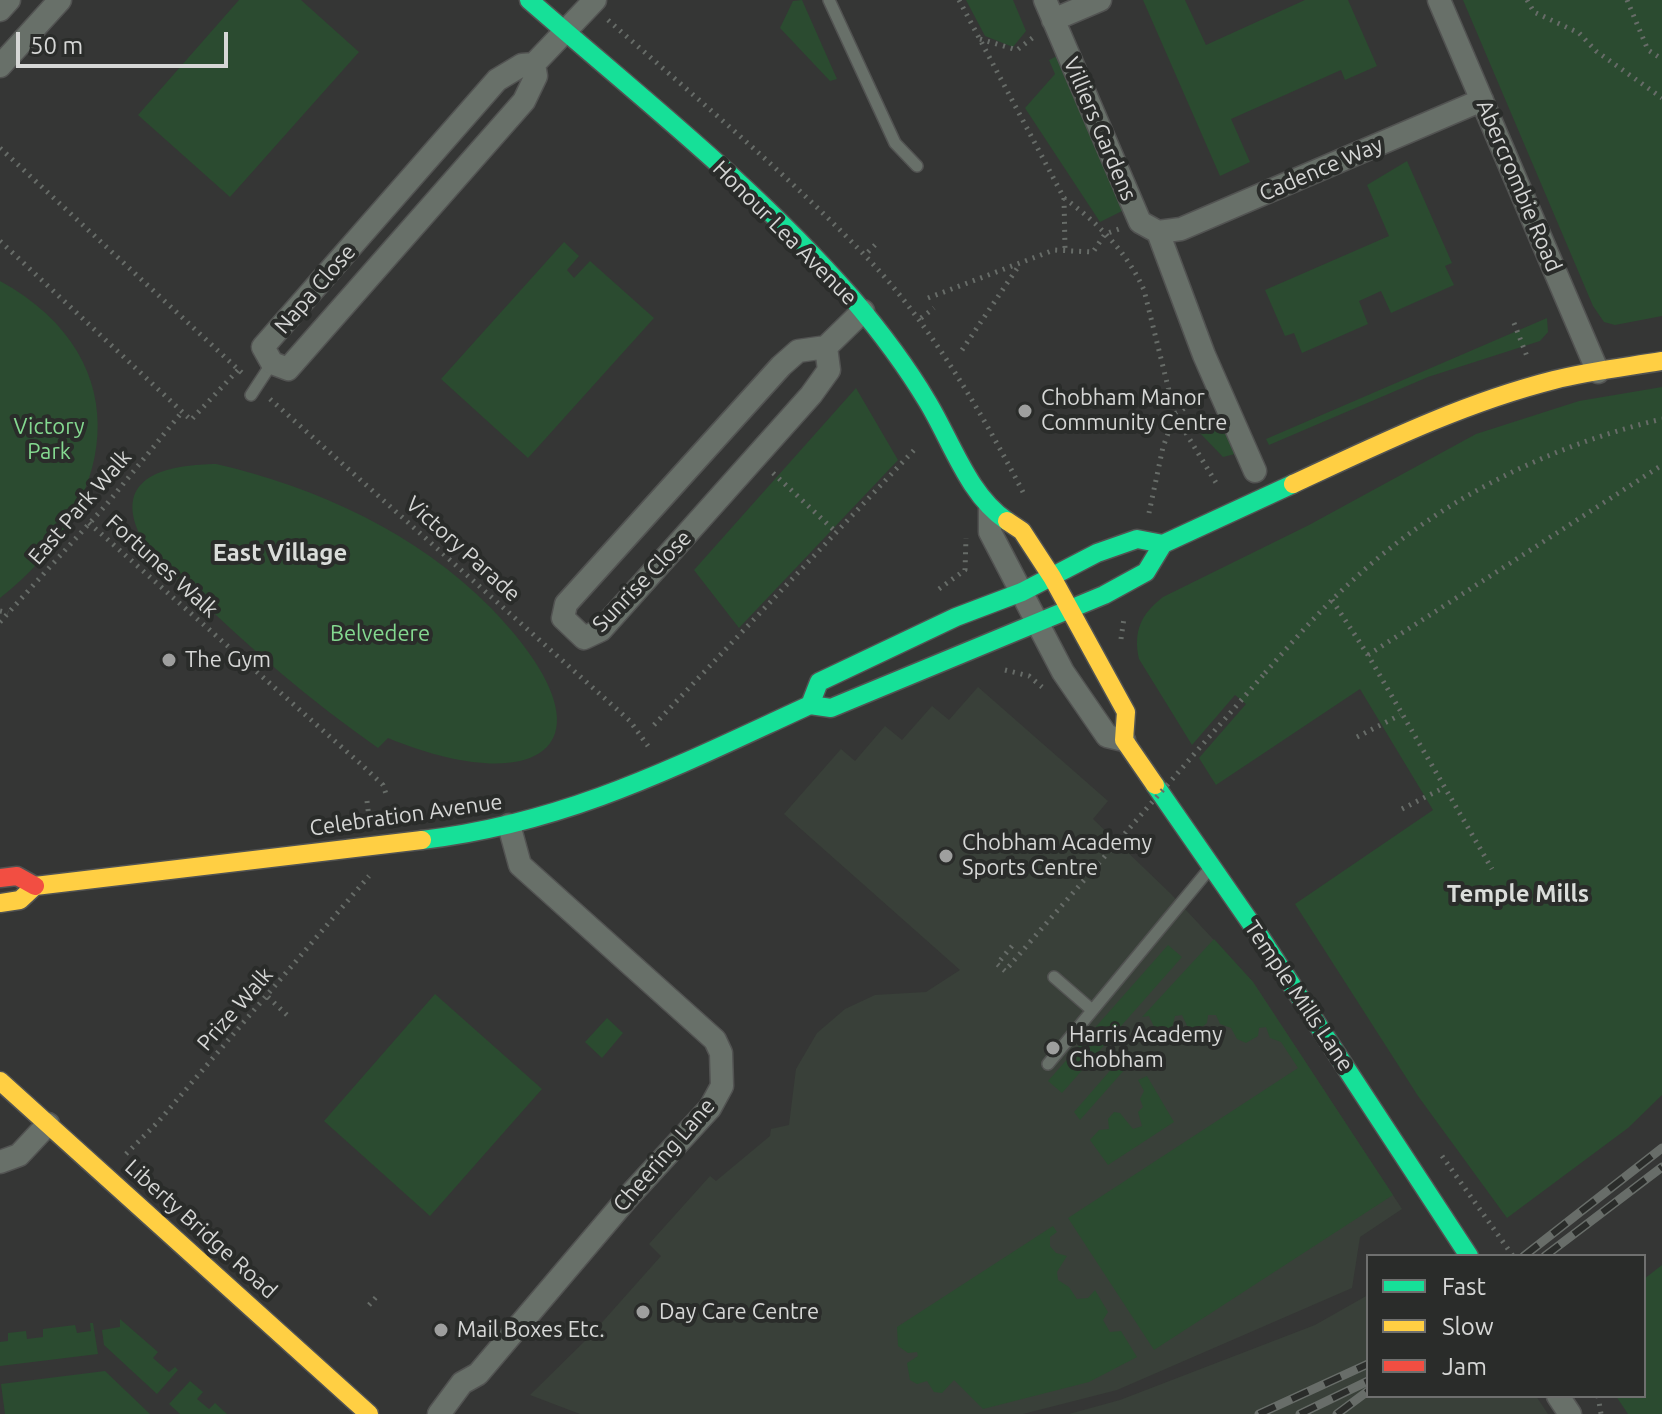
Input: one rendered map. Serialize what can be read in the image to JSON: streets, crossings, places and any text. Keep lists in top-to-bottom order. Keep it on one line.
{"streets":{"street":["Villiers Gardens","Cadence Way","Abercrombie Road","Honour Lea Avenue","Napa Close","Sunrise Close","Celebration Avenue","Temple Mills Lane","Cheering Lane","Liberty Bridge Road"],"path":["East Park Walk","Victory Parade","Fortunes Walk","Prize Walk"]},"crossings":[["Villiers Gardens","Cadence Way"],["Cadence Way","Abercrombie Road"],["Honour Lea Avenue","Napa Close"],["Honour Lea Avenue","Sunrise Close"],["Honour Lea Avenue","Celebration Avenue"],["Honour Lea Avenue","Temple Mills Lane"],["East Park Walk","Fortunes Walk"],["Celebration Avenue","Temple Mills Lane"],["Celebration Avenue","Cheering Lane"]],"districts":["East Village","Temple Mills"],"parks":["Victory Park","Belvedere"],"places":["Chobham Manor Community Centre","The Gym","Chobham Academy Sports Centre","Harris Academy Chobham","Day Care Centre","Mail Boxes Etc."],"legend":["Fast","Slow","Jam"],"scale_bar":"50 m"}
